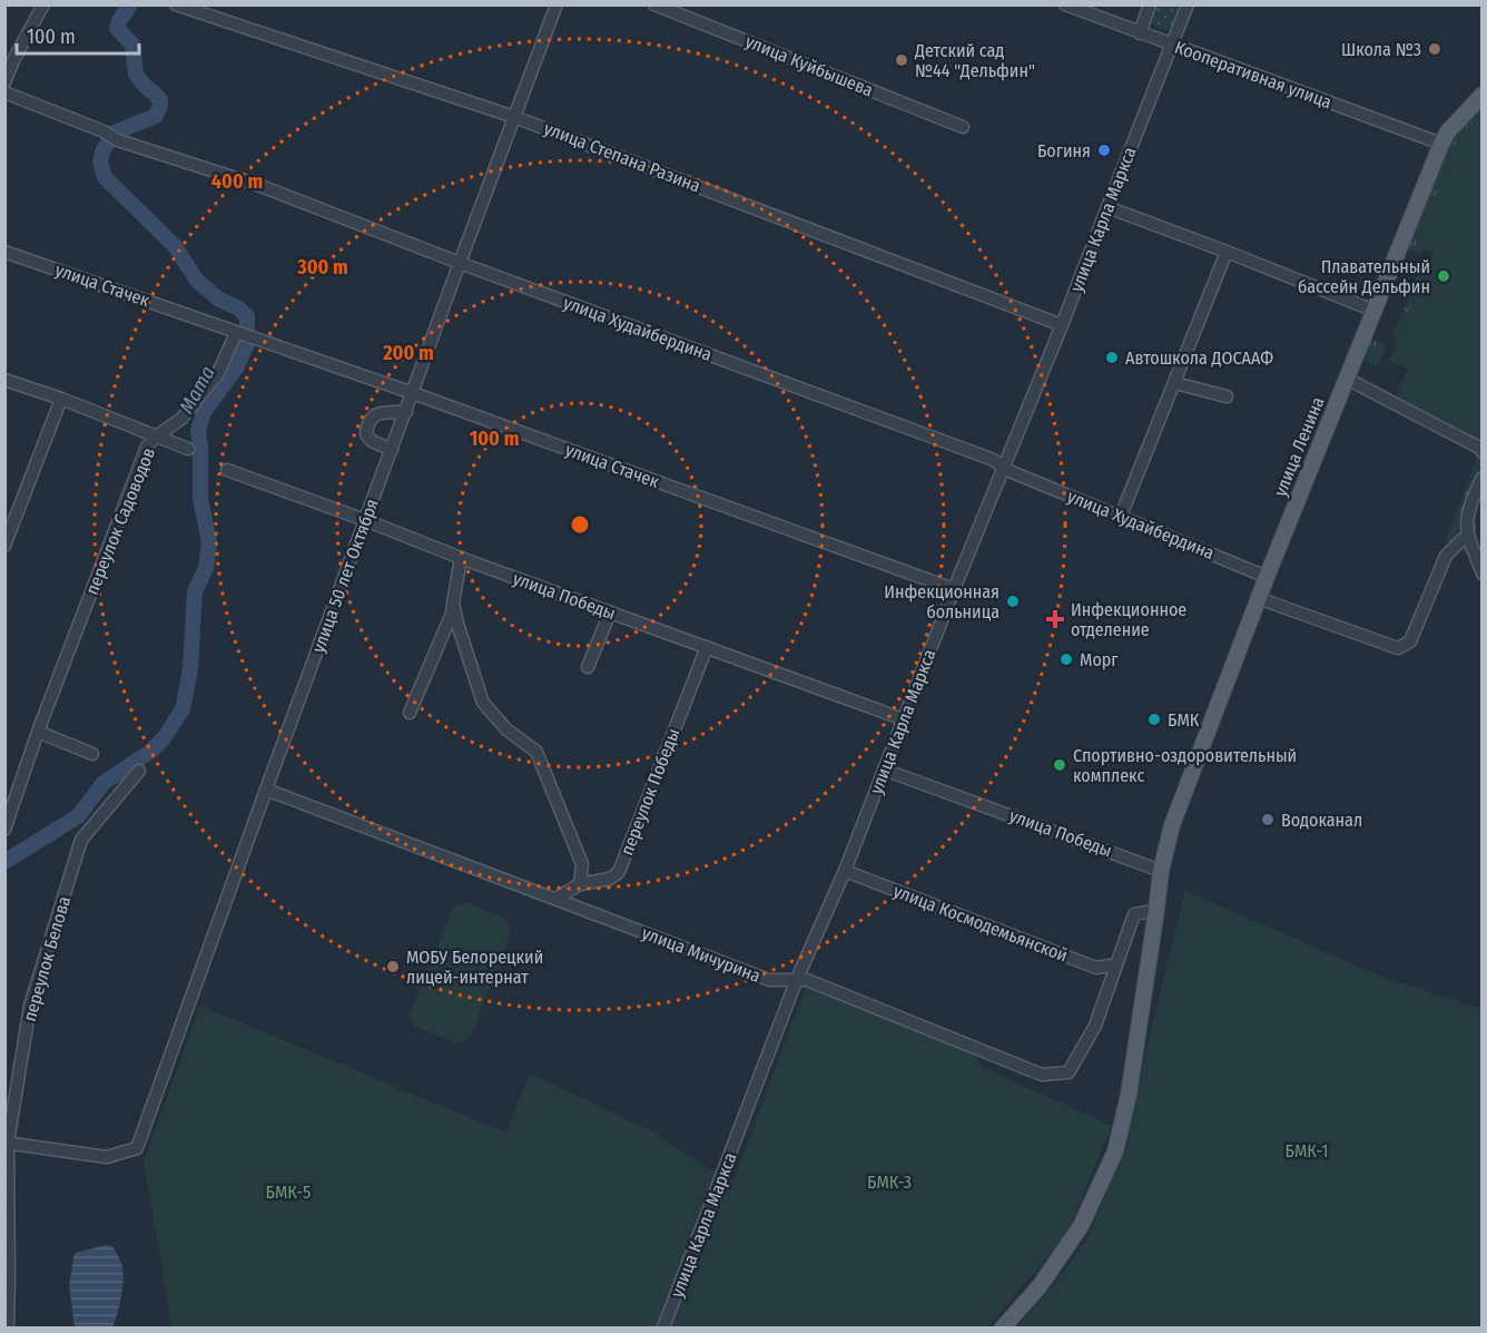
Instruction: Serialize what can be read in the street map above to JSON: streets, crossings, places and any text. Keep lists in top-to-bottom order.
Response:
{
  "streets": {
    "main road": ["улица Ленина"],
    "street": [
      "улица Куйбышева",
      "Кооперативная улица",
      "улица Степана Разина",
      "улица Карла Маркса",
      "улица Стачек",
      "улица Худайбердина",
      "переулок Садоводов",
      "улица 50 лет Октября",
      "улица Победы",
      "переулок Победы",
      "улица Космодемьянской",
      "улица Мичурина",
      "переулок Белова"
    ]
  },
  "crossings": [
    ["Кооперативная улица", "улица Карла Маркса"],
    ["Кооперативная улица", "улица Ленина"],
    ["улица Степана Разина", "улица Карла Маркса"],
    ["улица Степана Разина", "улица 50 лет Октября"],
    ["улица Карла Маркса", "улица Стачек"],
    ["улица Карла Маркса", "улица Худайбердина"],
    ["улица Карла Маркса", "улица Победы"],
    ["улица Карла Маркса", "улица Космодемьянской"],
    ["улица Карла Маркса", "улица Мичурина"],
    ["улица Стачек", "переулок Садоводов"],
    ["улица Стачек", "улица 50 лет Октября"],
    ["улица Худайбердина", "улица Ленина"],
    ["улица Худайбердина", "улица 50 лет Октября"],
    ["улица Ленина", "улица Победы"],
    ["улица Ленина", "улица Мичурина"],
    ["улица 50 лет Октября", "улица Победы"],
    ["улица 50 лет Октября", "улица Мичурина"],
    ["улица 50 лет Октября", "переулок Белова"],
    ["улица Победы", "переулок Победы"],
    ["переулок Победы", "улица Мичурина"],
    ["улица Космодемьянской", "улица Мичурина"]
  ],
  "water": ["Мата"],
  "parks": ["БМК-1", "БМК-3", "БМК-5"],
  "places": {
    "other": [
      "Школа №3",
      "Детский сад №44 \"Дельфин\"",
      "Богиня",
      "Плавательный бассейн Дельфин",
      "Автошкола ДОСААФ",
      "Инфекционная больница",
      "Морг",
      "БМК",
      "Спортивно-оздоровительный комплекс",
      "Водоканал",
      "МОБУ Белорецкий лицей-интернат"
    ],
    "health": ["Инфекционное отделение"]
  },
  "scale_bar": "100 m",
  "rings": [
    "400 m",
    "300 m",
    "200 m",
    "100 m"
  ]
}
